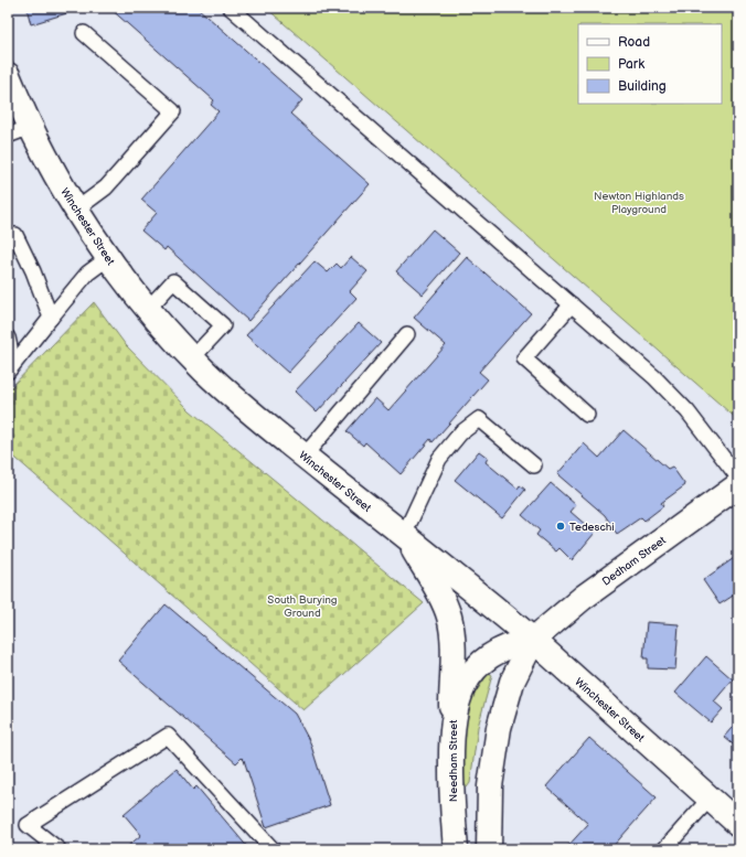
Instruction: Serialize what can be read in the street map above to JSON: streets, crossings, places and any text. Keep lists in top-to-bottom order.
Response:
{
  "streets": {
    "main road": ["Winchester Street", "Dedham Street", "Needham Street"]
  },
  "crossings": [
    ["Winchester Street", "Dedham Street"],
    ["Winchester Street", "Needham Street"],
    ["Dedham Street", "Needham Street"]
  ],
  "parks": ["Newton Highlands Playground", "South Burying Ground"],
  "places": ["Tedeschi"],
  "legend": ["Road", "Park", "Building"]
}
